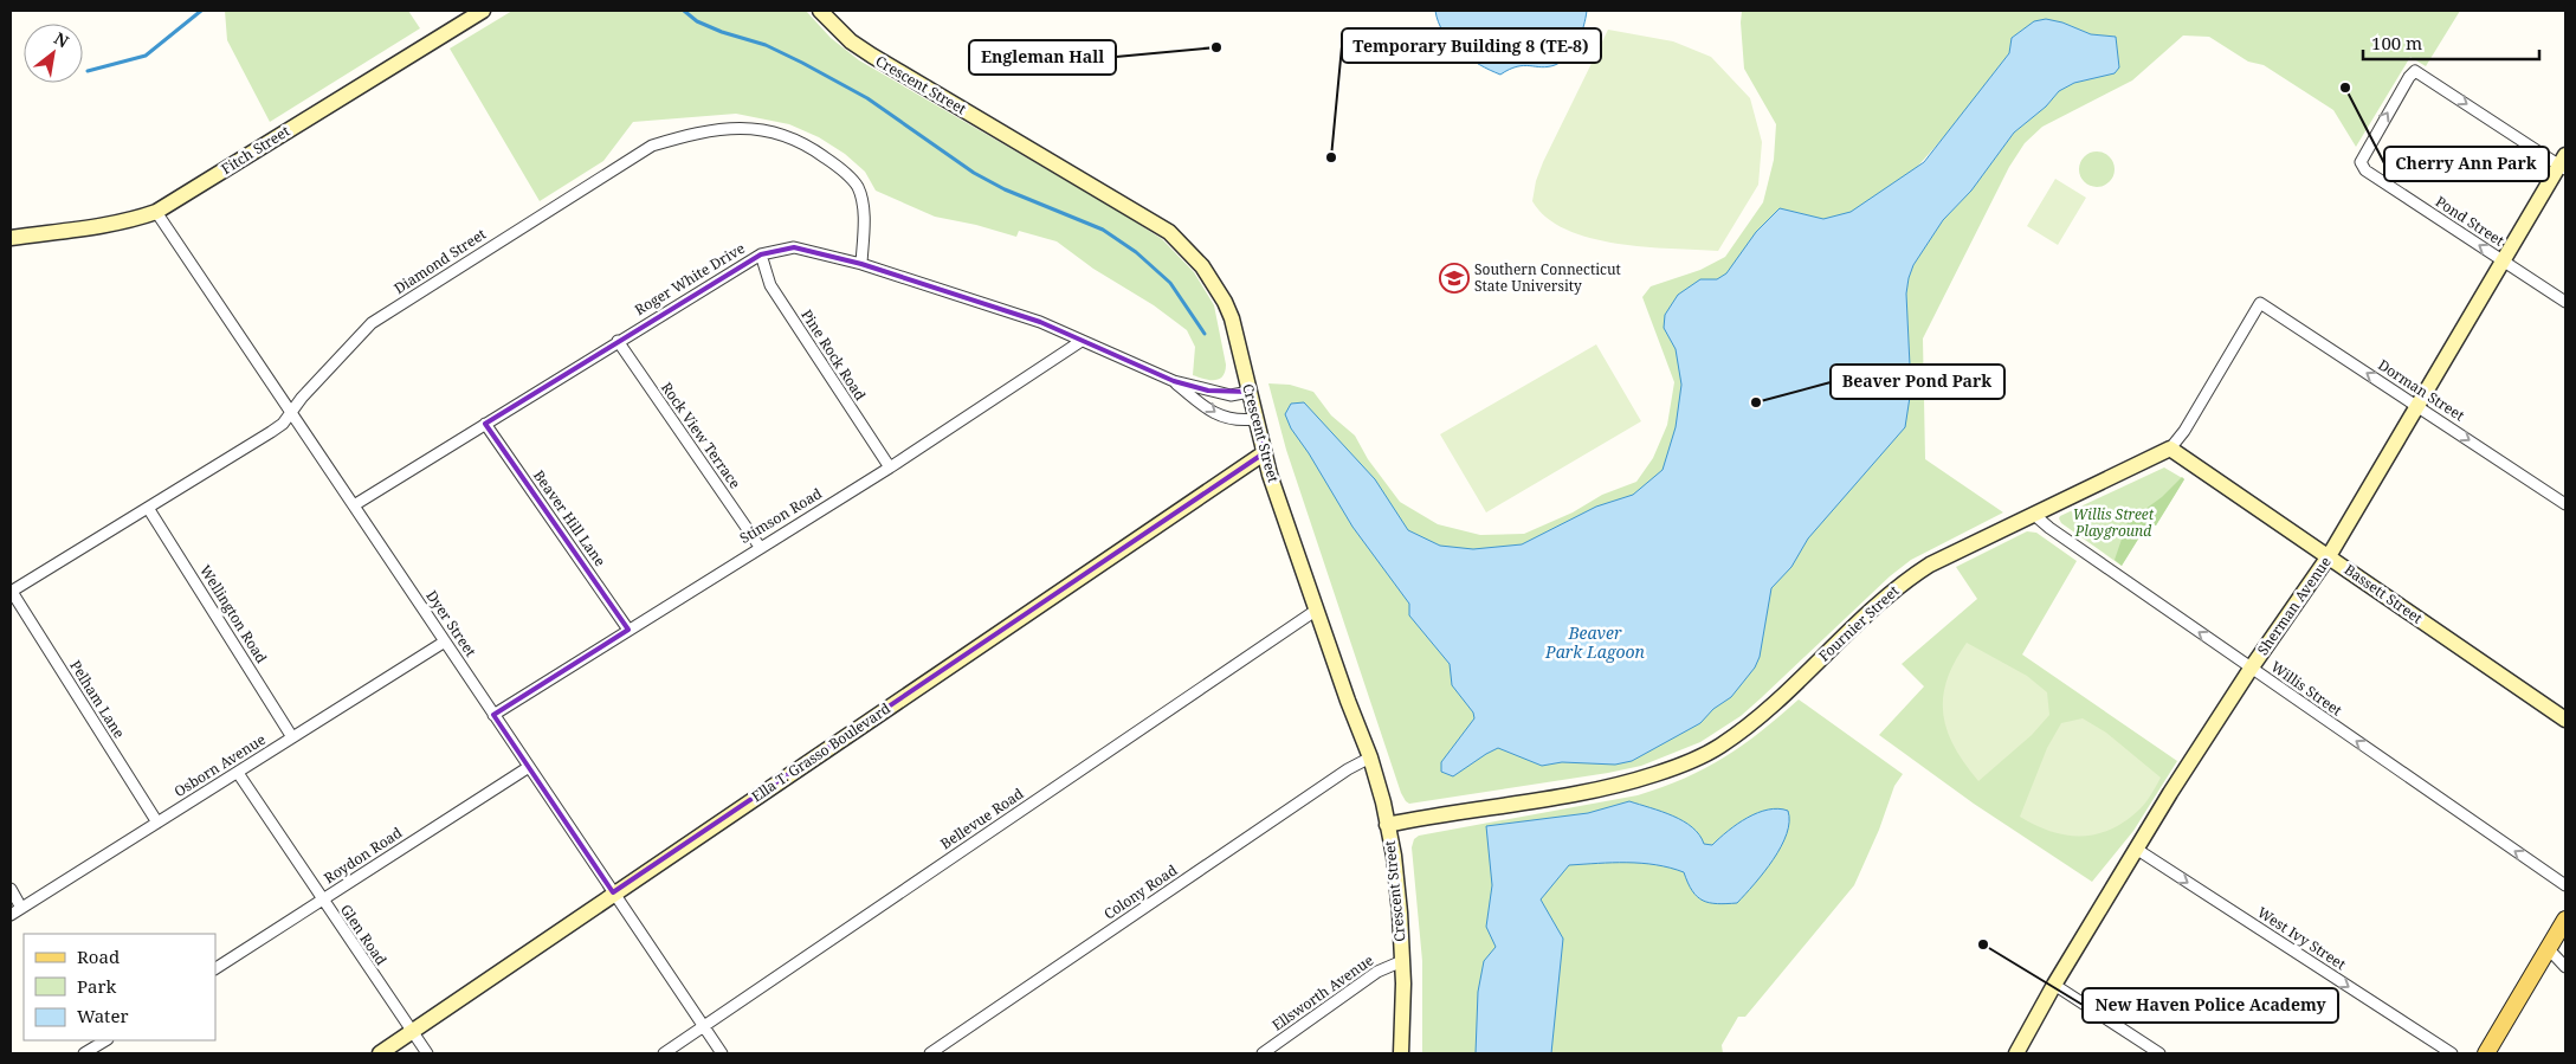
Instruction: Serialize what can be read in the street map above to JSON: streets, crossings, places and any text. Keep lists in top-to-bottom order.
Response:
{
  "streets": {
    "main road": [
      "Crescent Street",
      "Fitch Street",
      "Bassett Street",
      "Sherman Avenue",
      "Fournier Street",
      "Ella T. Grasso Boulevard"
    ],
    "street": [
      "Pond Street",
      "Diamond Street",
      "Roger White Drive",
      "Pine Rock Road",
      "Dorman Street",
      "Rock View Terrace",
      "Stimson Road",
      "Beaver Hill Lane",
      "Wellington Road",
      "Dyer Street",
      "Willis Street",
      "Pelham Lane",
      "Osborn Avenue",
      "Bellevue Road",
      "Roydon Road",
      "Colony Road",
      "Glen Road",
      "West Ivy Street",
      "Ellsworth Avenue"
    ]
  },
  "crossings": [
    ["Crescent Street", "Roger White Drive"],
    ["Crescent Street", "Fournier Street"],
    ["Crescent Street", "Ella T. Grasso Boulevard"],
    ["Crescent Street", "Bellevue Road"],
    ["Crescent Street", "Colony Road"],
    ["Crescent Street", "Ellsworth Avenue"],
    ["Fitch Street", "Dyer Street"],
    ["Pond Street", "Sherman Avenue"],
    ["Diamond Street", "Roger White Drive"],
    ["Diamond Street", "Wellington Road"],
    ["Diamond Street", "Dyer Street"],
    ["Diamond Street", "Pelham Lane"],
    ["Roger White Drive", "Pine Rock Road"],
    ["Roger White Drive", "Rock View Terrace"],
    ["Roger White Drive", "Stimson Road"],
    ["Roger White Drive", "Beaver Hill Lane"],
    ["Roger White Drive", "Dyer Street"],
    ["Pine Rock Road", "Stimson Road"],
    ["Dorman Street", "Sherman Avenue"],
    ["Dorman Street", "Fournier Street"],
    ["Rock View Terrace", "Stimson Road"],
    ["Stimson Road", "Beaver Hill Lane"],
    ["Stimson Road", "Dyer Street"],
    ["Bassett Street", "Sherman Avenue"],
    ["Bassett Street", "Fournier Street"],
    ["Sherman Avenue", "Willis Street"],
    ["Sherman Avenue", "West Ivy Street"],
    ["Wellington Road", "Osborn Avenue"],
    ["Dyer Street", "Ella T. Grasso Boulevard"],
    ["Dyer Street", "Osborn Avenue"],
    ["Dyer Street", "Bellevue Road"],
    ["Dyer Street", "Roydon Road"],
    ["Fournier Street", "Willis Street"],
    ["Pelham Lane", "Osborn Avenue"],
    ["Ella T. Grasso Boulevard", "Glen Road"],
    ["Osborn Avenue", "Glen Road"],
    ["Roydon Road", "Glen Road"]
  ],
  "one_way": ["Willis Street", "West Ivy Street"],
  "water": ["Beaver Park Lagoon"],
  "parks": ["Willis Street Playground"],
  "places": {
    "other": [
      "Engleman Hall",
      "Cherry Ann Park",
      "Temporary Building 8 (TE-8)",
      "Beaver Pond Park",
      "New Haven Police Academy"
    ],
    "school or university": ["Southern Connecticut State University"]
  },
  "legend": ["Road", "Park", "Water"],
  "scale_bar": "100 m",
  "north": "top right"
}
